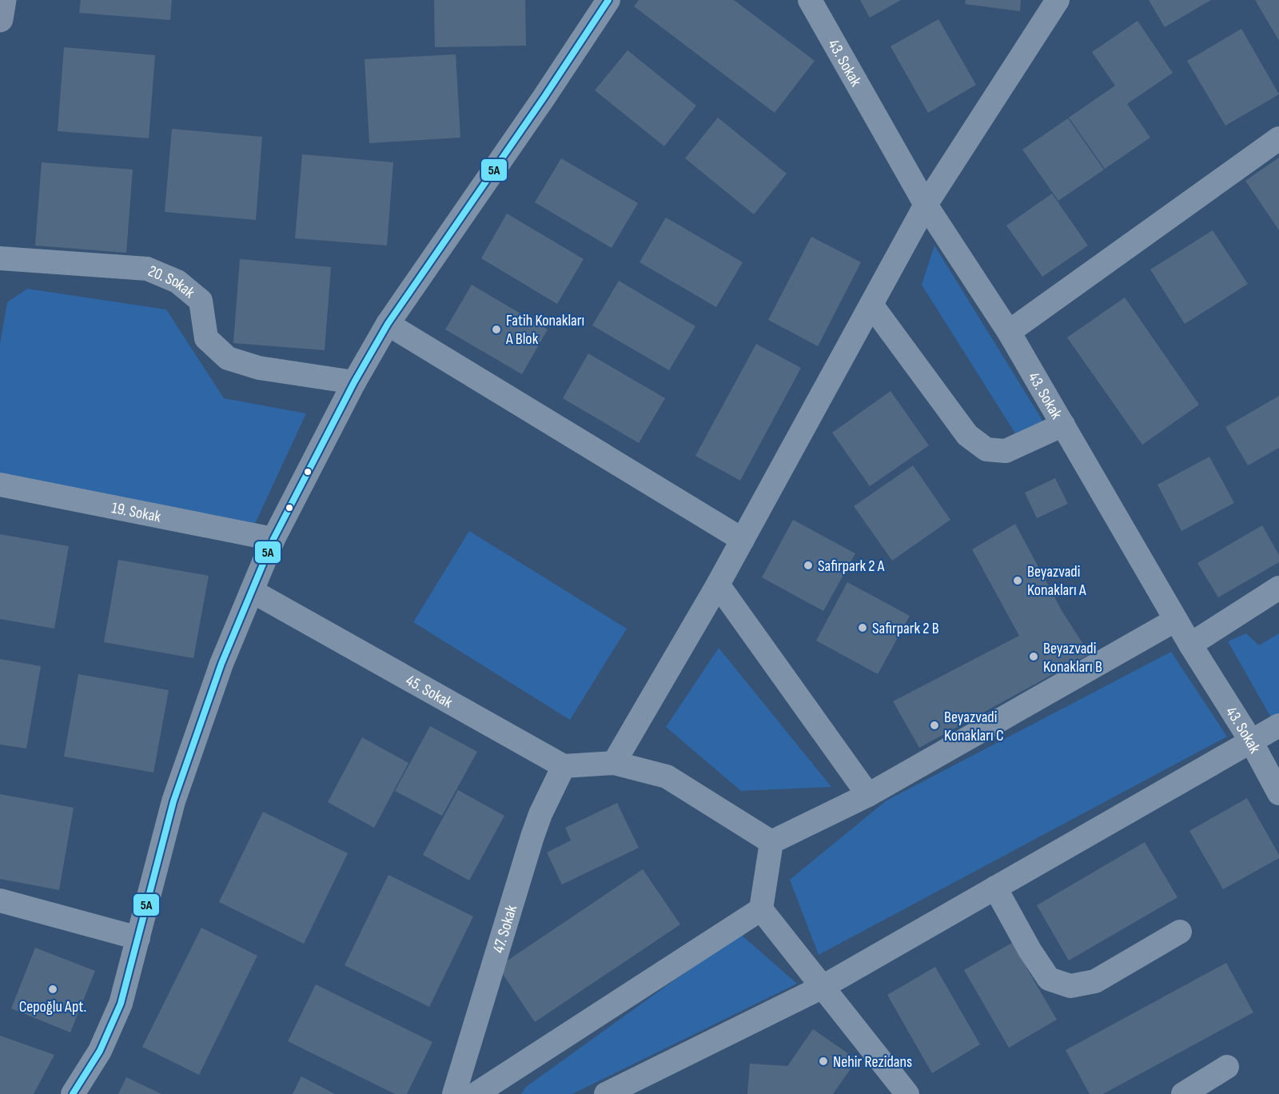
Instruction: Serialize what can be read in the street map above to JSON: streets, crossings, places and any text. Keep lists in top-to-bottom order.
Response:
{
  "streets": {
    "street": [
      "43. Sokak",
      "20. Sokak",
      "19. Sokak",
      "45. Sokak",
      "47. Sokak"
    ]
  },
  "crossings": [
    ["45. Sokak", "47. Sokak"]
  ],
  "places": [
    "Fatih Konakları A Blok",
    "Safirpark 2 A",
    "Beyazvadi Konakları A",
    "Safirpark 2 B",
    "Beyazvadi Konakları B",
    "Beyazvadi Konakları C",
    "Cepoğlu Apt.",
    "Nehir Rezidans"
  ],
  "lines": ["transit line 5A"]
}
